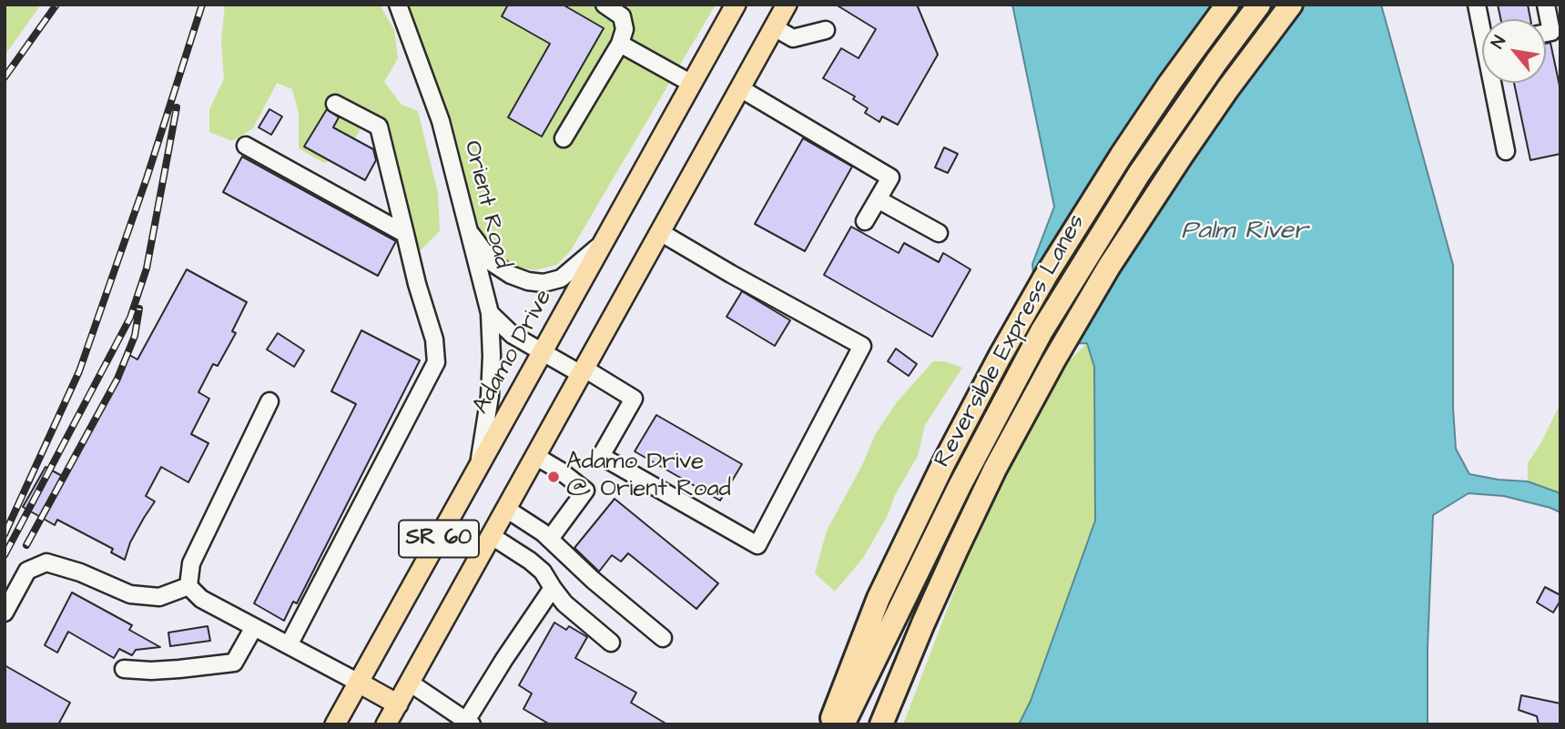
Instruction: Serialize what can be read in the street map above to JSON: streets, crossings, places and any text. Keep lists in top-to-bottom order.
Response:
{
  "streets": {
    "highway": ["Reversible Express Lanes"],
    "main road": ["Adamo Drive", "SR 60"],
    "street": ["Orient Road"]
  },
  "crossings": [
    ["Orient Road", "Adamo Drive"]
  ],
  "water": ["Palm River"],
  "places": ["Adamo Drive @ Orient Road"],
  "north": "top left"
}
